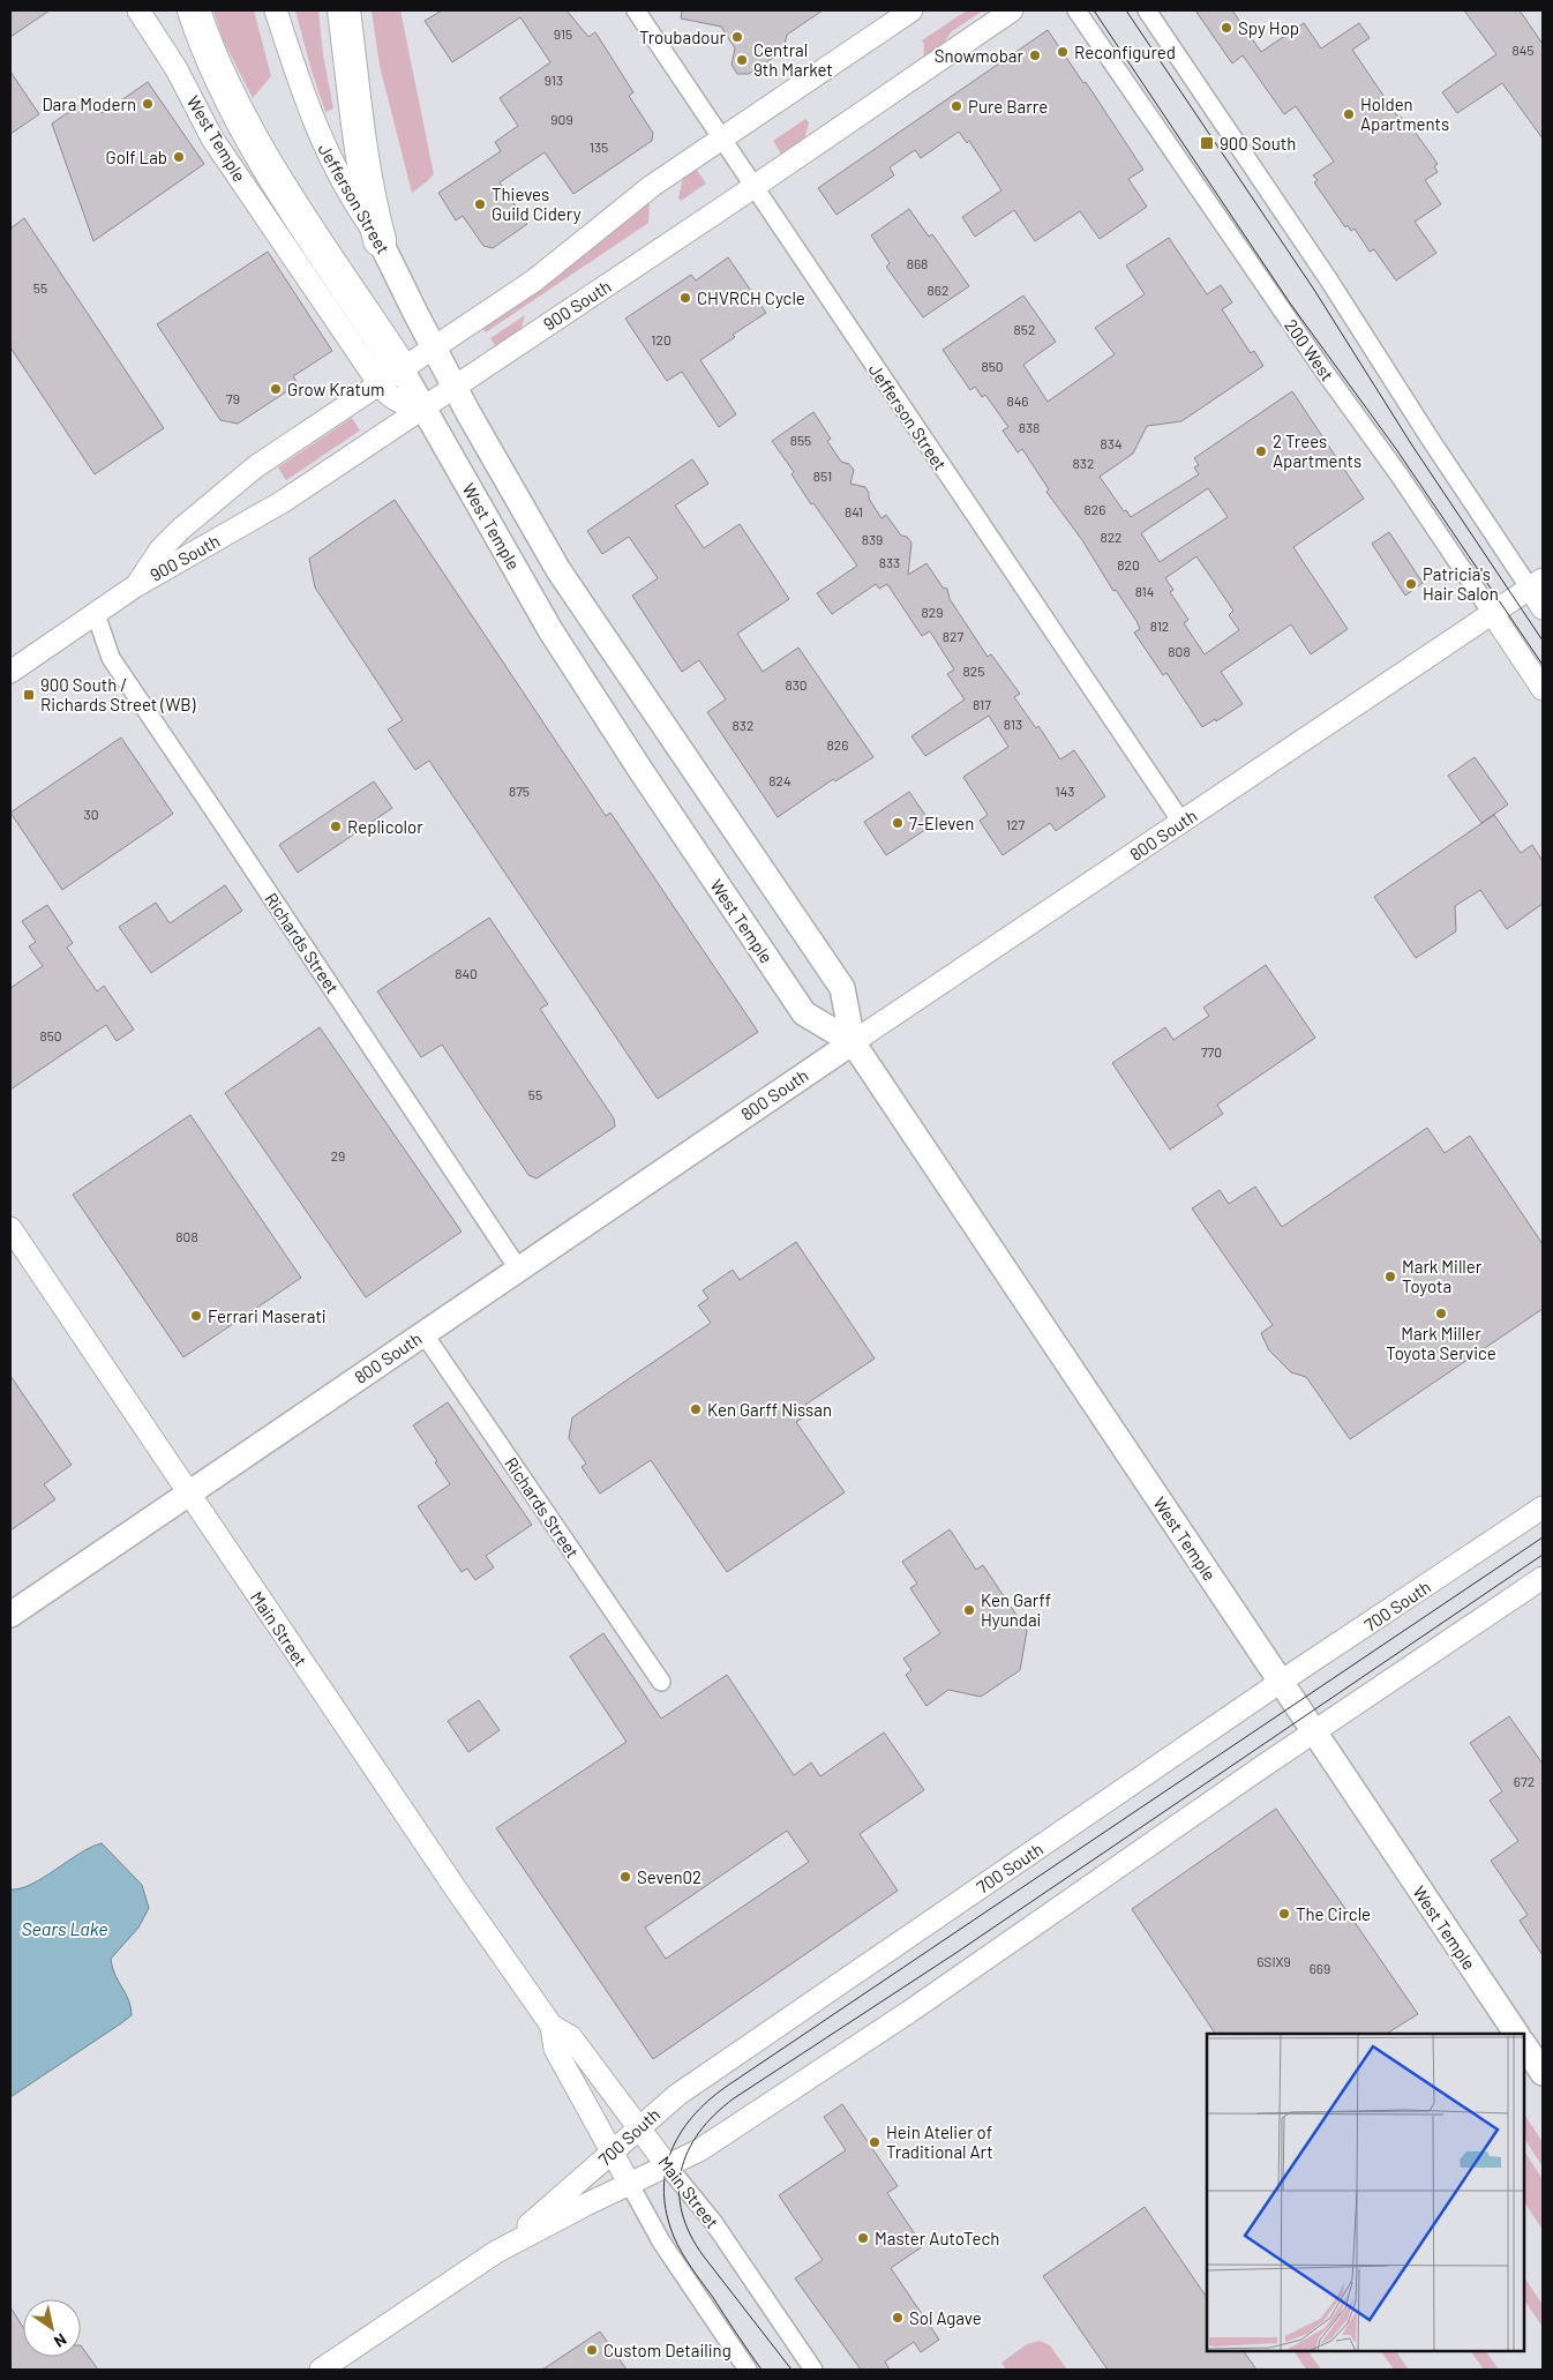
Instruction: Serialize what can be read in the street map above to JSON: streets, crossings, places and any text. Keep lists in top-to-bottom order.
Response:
{
  "streets": {
    "main road": ["West Temple", "Jefferson Street", "800 South"],
    "street": [
      "900 South",
      "200 West",
      "Richards Street",
      "700 South",
      "Main Street"
    ]
  },
  "crossings": [
    ["West Temple", "Jefferson Street"],
    ["West Temple", "900 South"],
    ["West Temple", "800 South"],
    ["West Temple", "700 South"],
    ["Jefferson Street", "900 South"],
    ["Jefferson Street", "800 South"],
    ["900 South", "Richards Street"],
    ["200 West", "800 South"],
    ["800 South", "Richards Street"],
    ["800 South", "Main Street"],
    ["700 South", "Main Street"]
  ],
  "water": ["Sears Lake"],
  "places": {
    "other": [
      "Spy Hop",
      "Troubadour",
      "Reconfigured",
      "Snowmobar",
      "Central 9th Market",
      "Dara Modern",
      "Pure Barre",
      "Holden Apartments",
      "Golf Lab",
      "Thieves Guild Cidery",
      "CHVRCH Cycle",
      "Grow Kratum",
      "2 Trees Apartments",
      "Patricia's Hair Salon",
      "7-Eleven",
      "Replicolor",
      "Mark Miller Toyota",
      "Mark Miller Toyota Service",
      "Ferrari Maserati",
      "Ken Garff Nissan",
      "Ken Garff Hyundai",
      "Seven02",
      "The Circle",
      "Hein Atelier of Traditional Art",
      "Master AutoTech",
      "Sol Agave",
      "Custom Detailing"
    ],
    "transit": ["900 South", "900 South / Richards Street (WB)"]
  },
  "house_numbers": [
    "915",
    "845",
    "913",
    "909",
    "135",
    "868",
    "55",
    "862",
    "852",
    "120",
    "850",
    "79",
    "846",
    "838",
    "855",
    "834",
    "832",
    "851",
    "826",
    "841",
    "822",
    "839",
    "833",
    "820",
    "814",
    "829",
    "812",
    "827",
    "808",
    "825",
    "830",
    "817",
    "813",
    "832",
    "826",
    "824",
    "875",
    "143",
    "30",
    "127",
    "840",
    "850",
    "770",
    "55",
    "29",
    "808",
    "672",
    "6SIX9",
    "669"
  ],
  "north": "bottom right"
}
